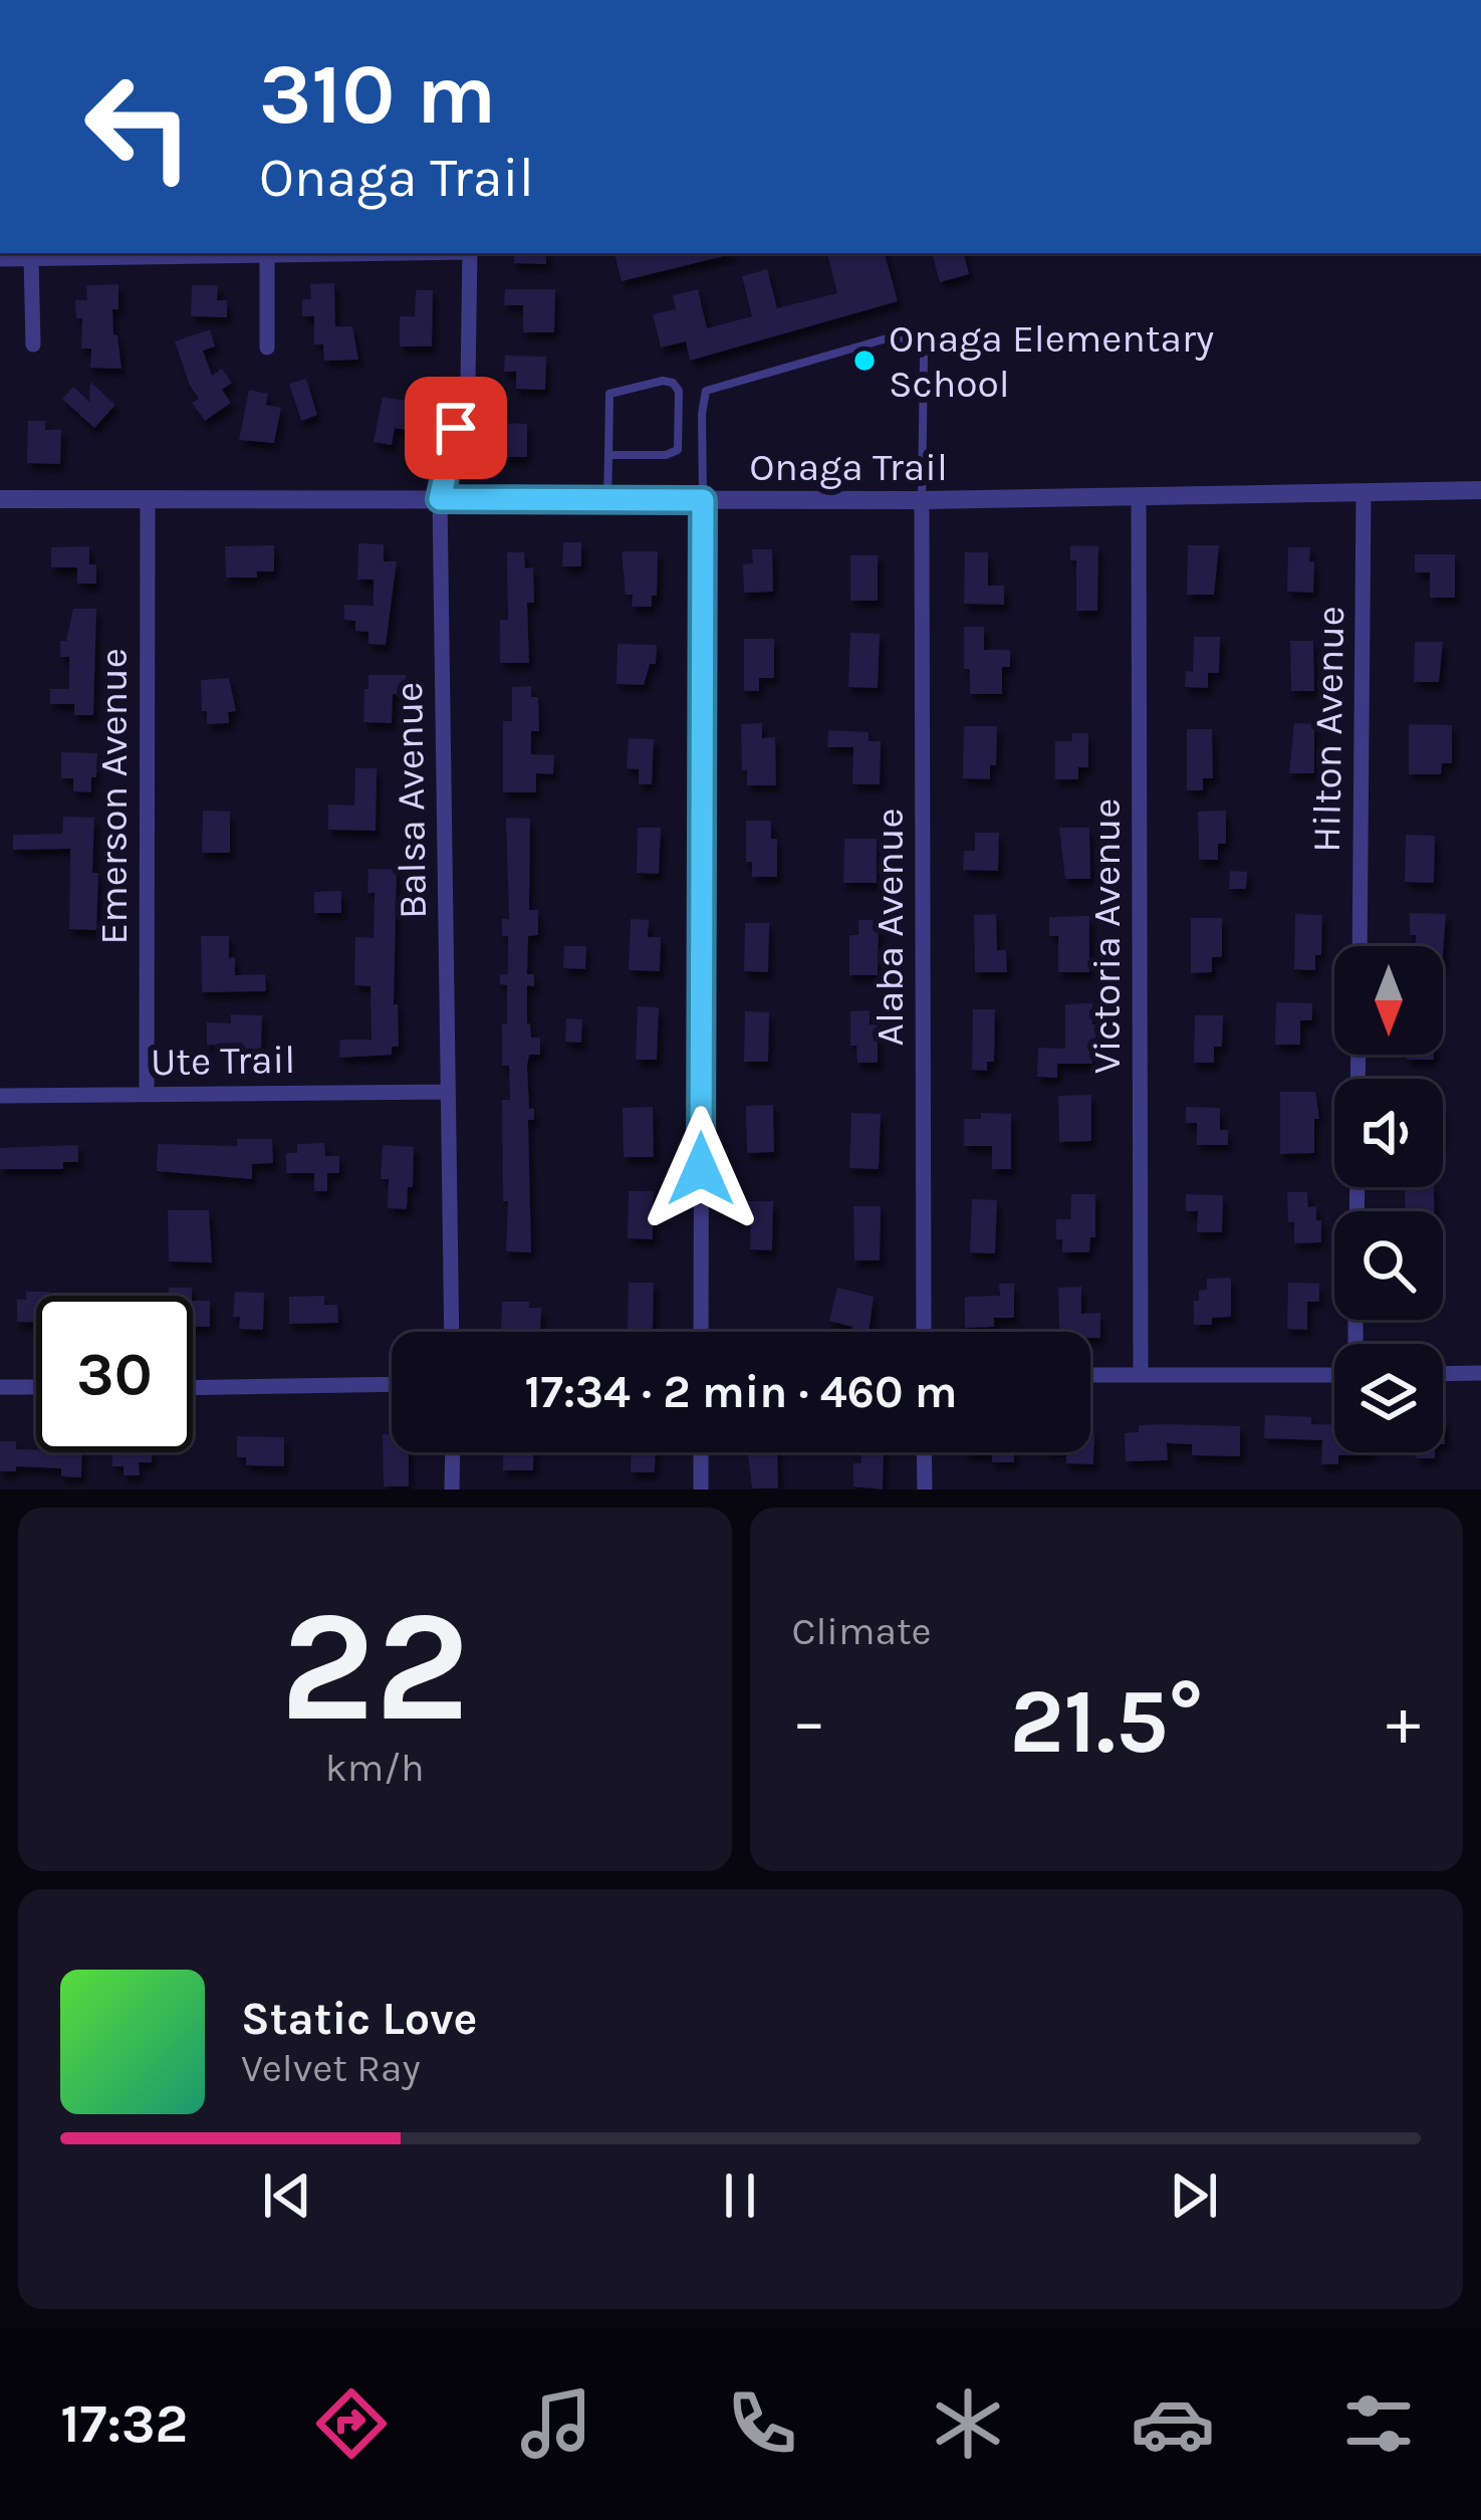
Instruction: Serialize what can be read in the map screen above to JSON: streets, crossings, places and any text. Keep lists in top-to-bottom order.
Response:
{
  "streets": {
    "street": [
      "Onaga Trail",
      "Hilton Avenue",
      "Emerson Avenue",
      "Balsa Avenue",
      "Alaba Avenue",
      "Victoria Avenue",
      "Ute Trail"
    ]
  },
  "crossings": [
    ["Onaga Trail", "Hilton Avenue"],
    ["Onaga Trail", "Emerson Avenue"],
    ["Onaga Trail", "Balsa Avenue"],
    ["Onaga Trail", "Alaba Avenue"],
    ["Onaga Trail", "Victoria Avenue"],
    ["Emerson Avenue", "Ute Trail"],
    ["Balsa Avenue", "Ute Trail"]
  ],
  "places": ["Onaga Elementary School"],
  "north": "bottom",
  "page": {
    "turn": ["310 m", "Onaga Trail"],
    "limit": "30",
    "trip": "17:34 · 2 min · 460 m",
    "tile": [
      ["22", "km/h"],
      "Climate"
    ],
    "heat": ["−", "21.5°", "+"],
    "song": ["Static Love", "Velvet Ray"],
    "tabs": "17:32"
  }
}
